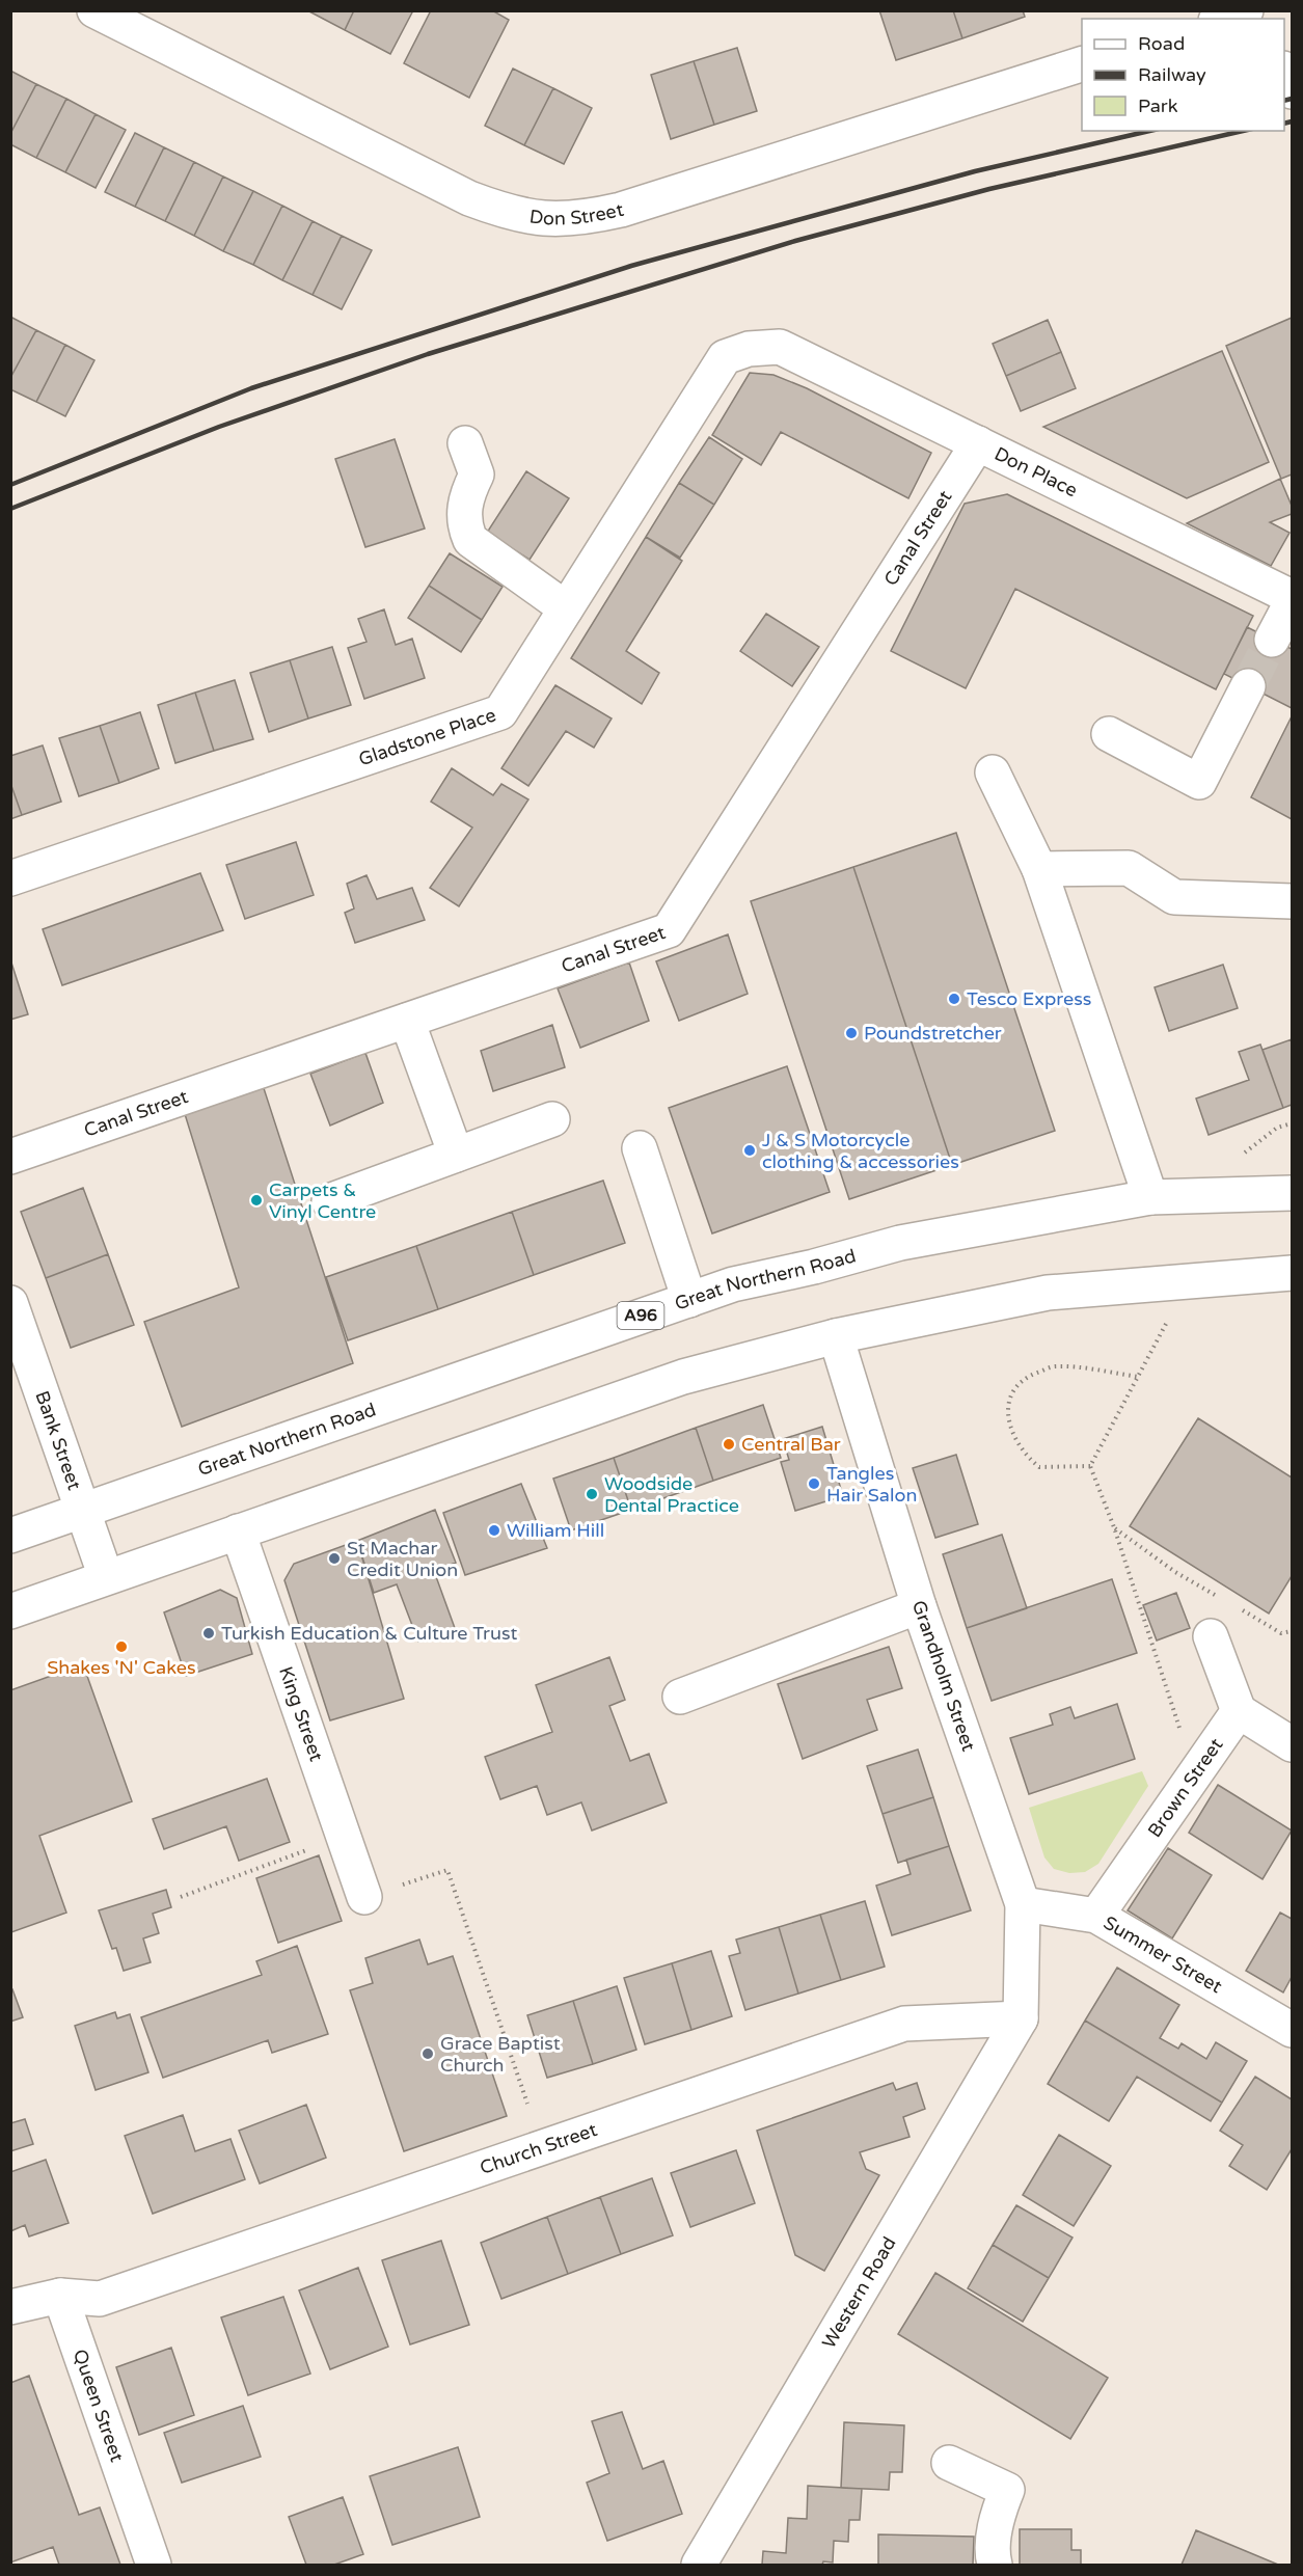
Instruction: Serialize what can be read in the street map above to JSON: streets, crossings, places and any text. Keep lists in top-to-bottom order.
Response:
{
  "streets": {
    "street": [
      "Don Street",
      "Don Place",
      "Canal Street",
      "Gladstone Place",
      "Great Northern Road",
      "A96",
      "Bank Street",
      "Grandholm Street",
      "King Street",
      "Brown Street",
      "Summer Street",
      "Church Street",
      "Western Road",
      "Queen Street"
    ]
  },
  "crossings": [
    ["Don Place", "Canal Street"],
    ["Don Place", "Gladstone Place"],
    ["Great Northern Road", "Bank Street"],
    ["Grandholm Street", "Summer Street"],
    ["Grandholm Street", "Church Street"],
    ["Grandholm Street", "Western Road"],
    ["Brown Street", "Summer Street"],
    ["Church Street", "Western Road"],
    ["Church Street", "Queen Street"]
  ],
  "places": [
    "Tesco Express",
    "Poundstretcher",
    "J & S Motorcycle clothing & accessories",
    "Carpets & Vinyl Centre",
    "Central Bar",
    "Tangles Hair Salon",
    "Woodside Dental Practice",
    "William Hill",
    "St Machar Credit Union",
    "Turkish Education & Culture Trust",
    "Shakes 'N' Cakes",
    "Grace Baptist Church"
  ],
  "legend": ["Road", "Railway", "Park"]
}
